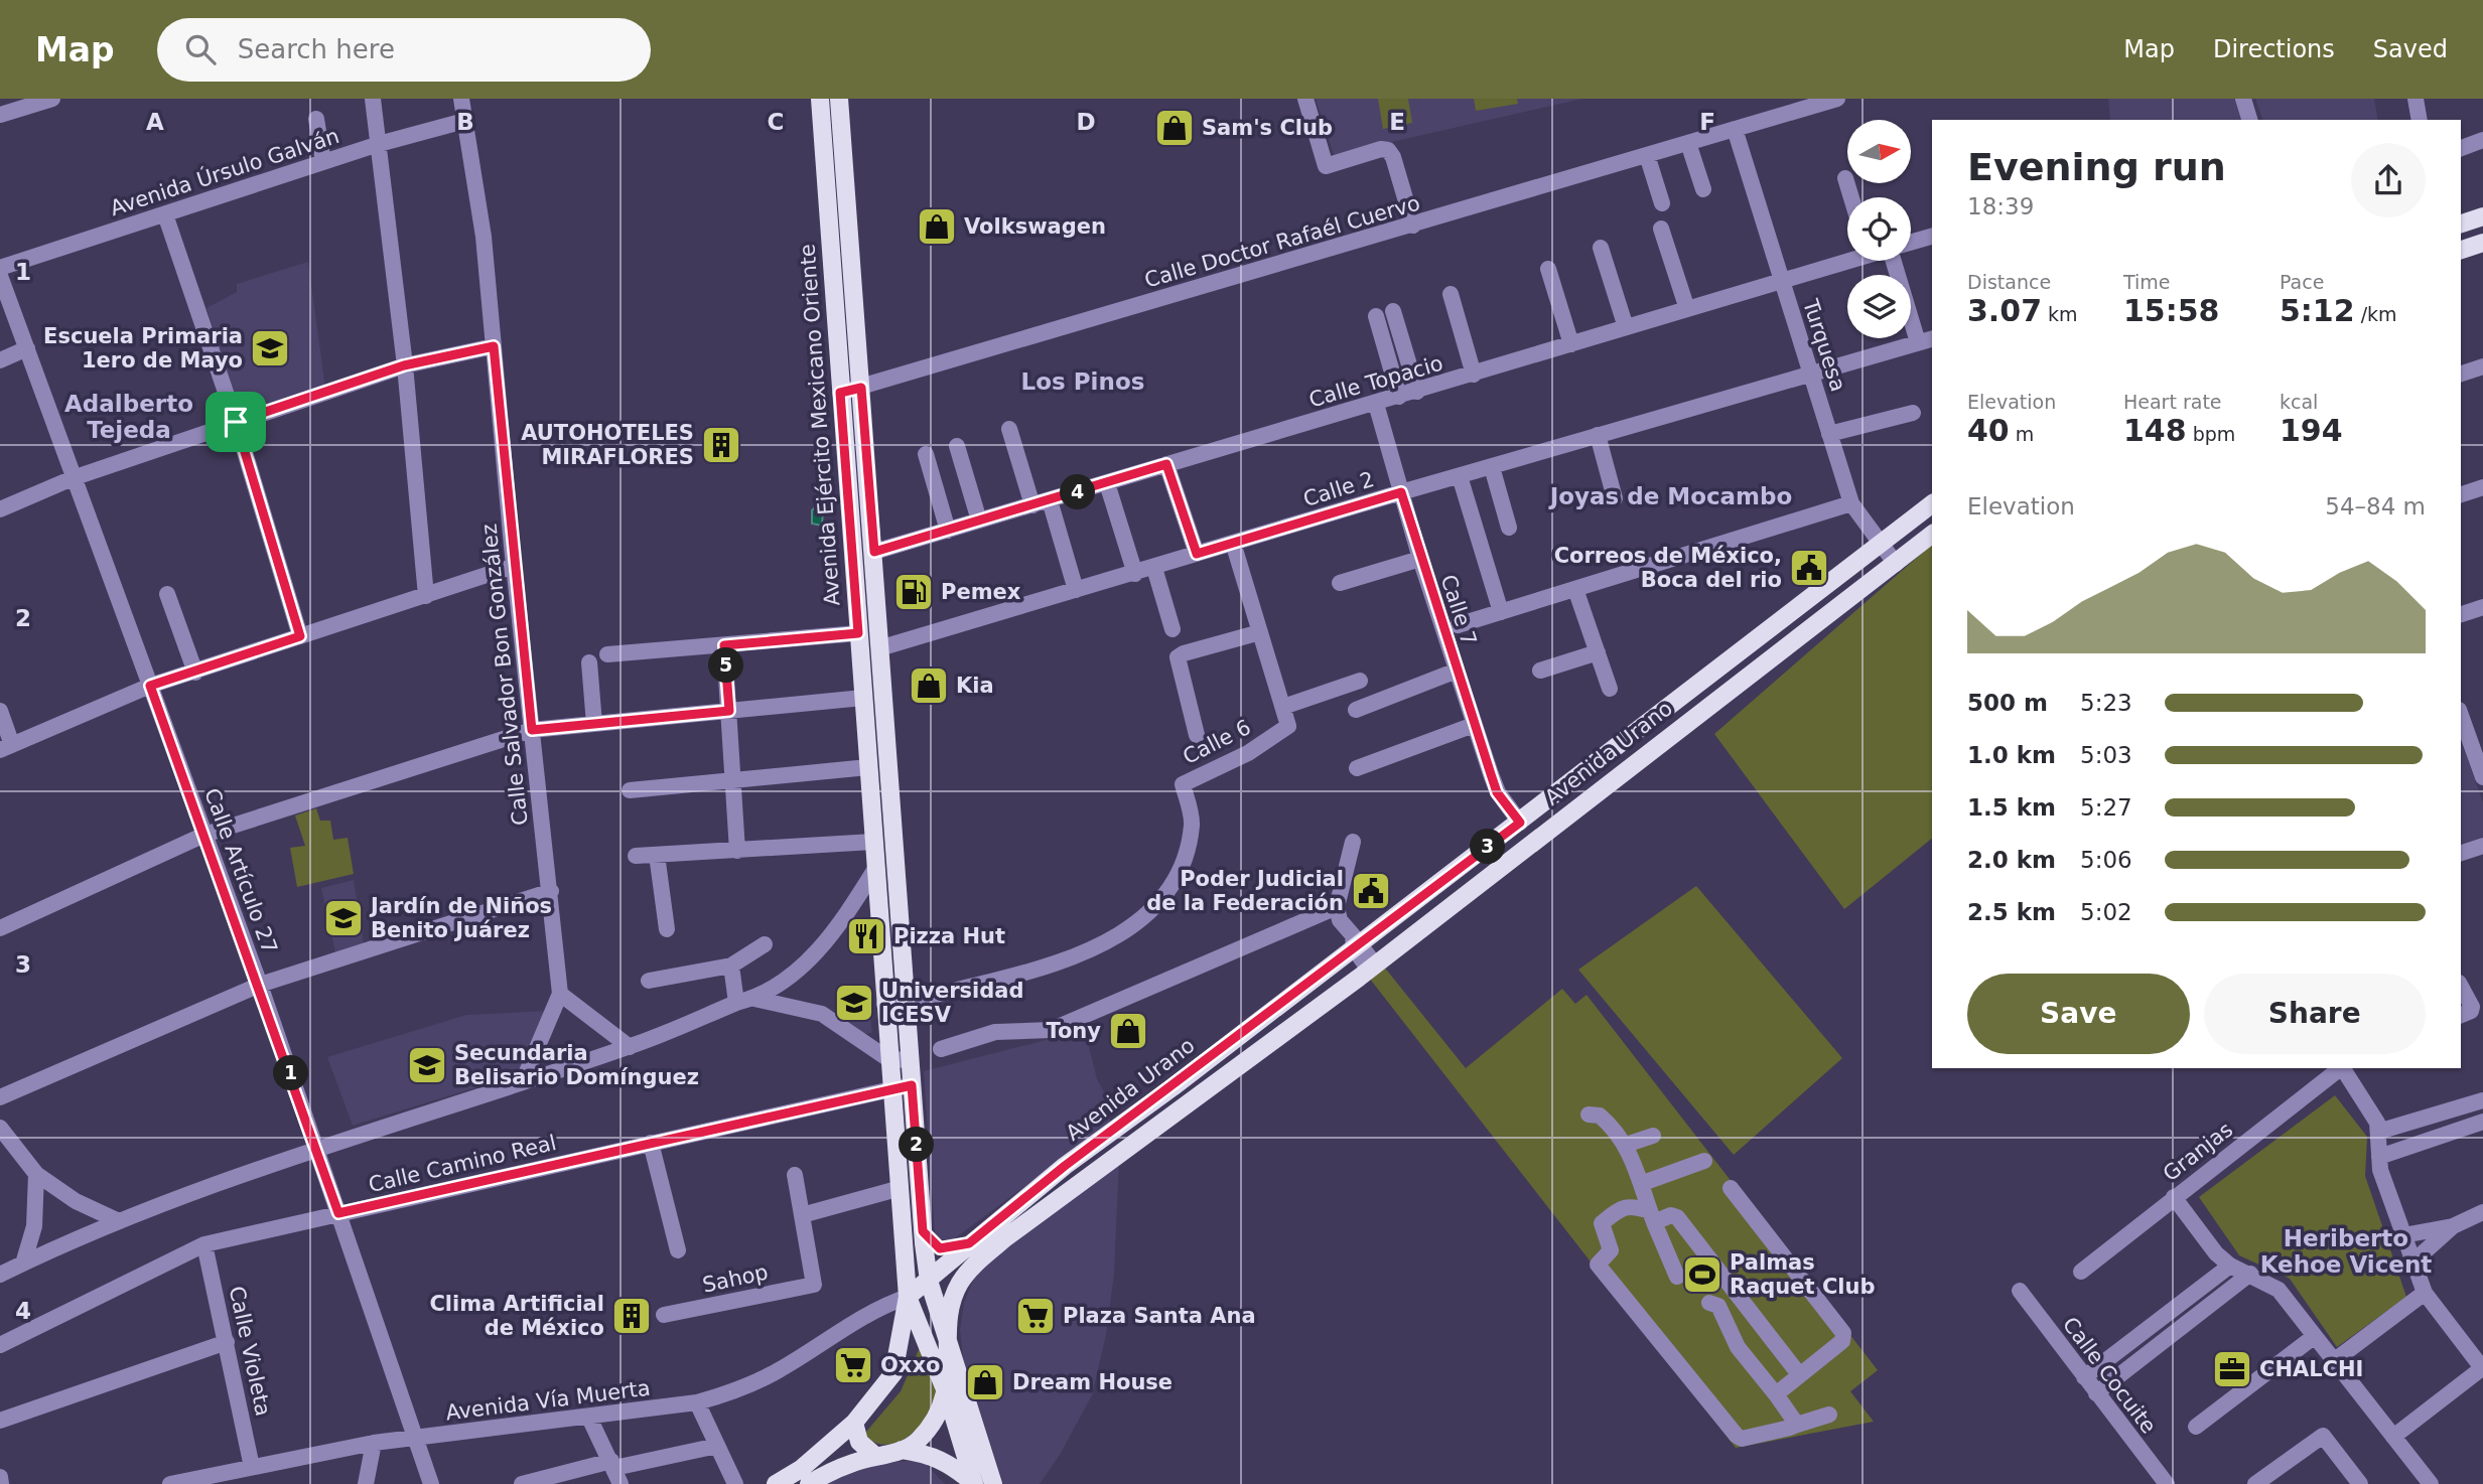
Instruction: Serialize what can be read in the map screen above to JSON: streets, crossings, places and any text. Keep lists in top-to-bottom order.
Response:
{
  "streets": {
    "main road": ["Avenida Ejército Mexicano Oriente", "Avenida Urano"],
    "street": [
      "Avenida Úrsulo Galván",
      "Calle Doctor Rafaél Cuervo",
      "Turquesa",
      "Calle Topacio",
      "Calle 2",
      "Calle 7",
      "Calle Salvador Bon González",
      "Calle 6",
      "Calle Artículo 27",
      "Granjas",
      "Calle Camino Real",
      "Sahop",
      "Calle Violeta",
      "Calle Cocuite",
      "Avenida Vía Muerta"
    ]
  },
  "crossings": [
    ["Avenida Úrsulo Galván", "Calle Salvador Bon González"],
    ["Calle Doctor Rafaél Cuervo", "Turquesa"],
    ["Calle Doctor Rafaél Cuervo", "Avenida Ejército Mexicano Oriente"],
    ["Turquesa", "Calle Topacio"],
    ["Turquesa", "Calle 2"],
    ["Turquesa", "Avenida Urano"],
    ["Calle Topacio", "Avenida Ejército Mexicano Oriente"],
    ["Calle Topacio", "Calle 7"],
    ["Avenida Ejército Mexicano Oriente", "Calle 2"],
    ["Avenida Ejército Mexicano Oriente", "Calle 6"],
    ["Avenida Ejército Mexicano Oriente", "Avenida Urano"],
    ["Avenida Ejército Mexicano Oriente", "Calle Camino Real"],
    ["Avenida Ejército Mexicano Oriente", "Avenida Vía Muerta"],
    ["Calle 2", "Calle 7"],
    ["Calle 7", "Avenida Urano"],
    ["Avenida Urano", "Avenida Vía Muerta"],
    ["Calle Artículo 27", "Calle Camino Real"],
    ["Calle Artículo 27", "Avenida Vía Muerta"],
    ["Calle Camino Real", "Calle Violeta"],
    ["Calle Violeta", "Avenida Vía Muerta"]
  ],
  "districts": [
    "Los Pinos",
    "Adalberto Tejeda",
    "Joyas de Mocambo",
    "Heriberto Kehoe Vicent"
  ],
  "places": {
    "shop": [
      "Sam's Club",
      "Volkswagen",
      "Kia",
      "Tony",
      "Dream House"
    ],
    "school or university": [
      "Escuela Primaria 1ero de Mayo",
      "Jardín de Niños Benito Juárez",
      "Universidad ICESV",
      "Secundaria Belisario Domínguez"
    ],
    "building": ["AUTOHOTELES MIRAFLORES", "Clima Artificial de México"],
    "public building": ["Correos de México, Boca del rio", "Poder Judicial de la Federación"],
    "fuel station": ["Pemex"],
    "restaurant": ["Pizza Hut"],
    "sports": ["Palmas Raquet Club"],
    "supermarket": ["Plaza Santa Ana", "Oxxo"],
    "office": ["CHALCHI"]
  },
  "north": "right",
  "page": {
    "header": "Map",
    "search": "Search here",
    "nav": ["Map", "Directions", "Saved"],
    "heading": ["Evening run", "18:39"],
    "stats": [
      ["Distance", "3.07 km"],
      ["Time", "15:58"],
      ["Pace", "5:12 /km"],
      ["Elevation", "40 m"],
      ["Heart rate", "148 bpm"],
      ["kcal", "194"]
    ],
    "pins": [
      "4",
      "5",
      "3",
      "1",
      "2"
    ],
    "chart": ["Elevation", "54–84 m"],
    "list": [
      {
        "name": "500 m",
        "note": "5:23"
      },
      {
        "name": "1.0 km",
        "note": "5:03"
      },
      {
        "name": "1.5 km",
        "note": "5:27"
      },
      {
        "name": "2.0 km",
        "note": "5:06"
      },
      {
        "name": "2.5 km",
        "note": "5:02"
      }
    ],
    "buttons": ["Save", "Share"]
  },
  "grid": {
    "columns": [
      "A",
      "B",
      "C",
      "D",
      "E",
      "F"
    ],
    "rows": [
      "1",
      "2",
      "3",
      "4"
    ]
  }
}
